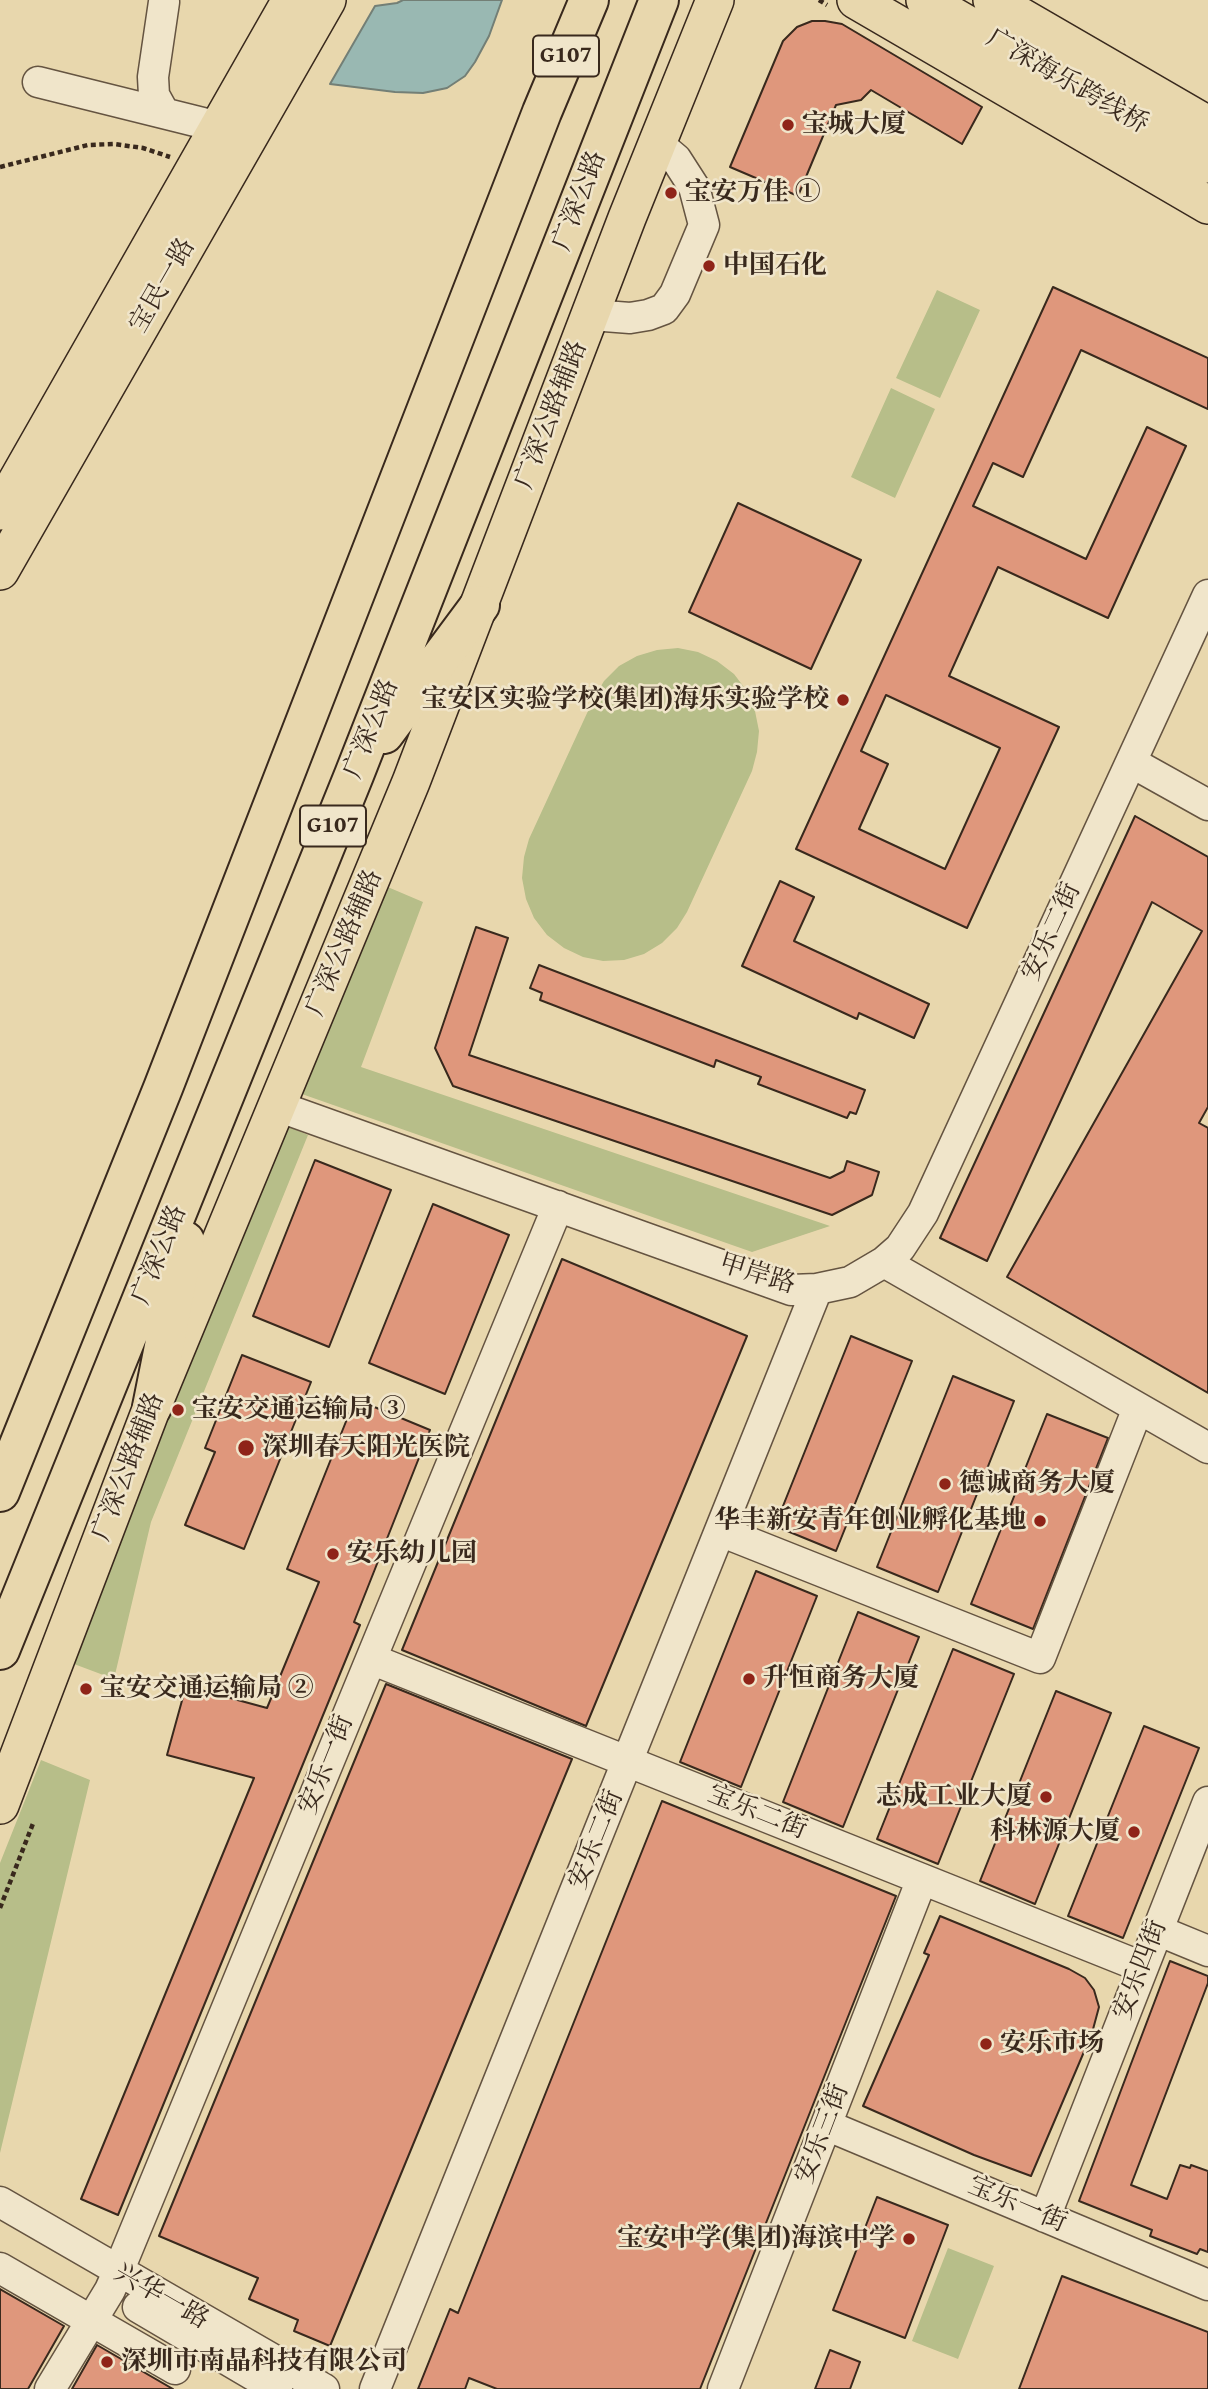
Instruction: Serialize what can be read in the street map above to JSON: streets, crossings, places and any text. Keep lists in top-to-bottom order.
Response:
{
  "streets": {
    "highway": ["G107", "广深公路"],
    "main road": ["广深海乐跨线桥", "宝民一路", "广深公路辅路"],
    "street": [
      "安乐二街",
      "甲岸路",
      "安乐一街",
      "宝乐二街",
      "安乐四街",
      "安乐三街",
      "宝乐一街",
      "兴华一路"
    ]
  },
  "crossings": [
    ["广深公路辅路", "甲岸路"],
    ["安乐二街", "甲岸路"],
    ["安乐二街", "宝乐二街"],
    ["甲岸路", "安乐一街"],
    ["安乐一街", "宝乐二街"],
    ["安乐一街", "兴华一路"],
    ["宝乐二街", "安乐四街"],
    ["宝乐二街", "安乐三街"],
    ["安乐四街", "宝乐一街"],
    ["安乐三街", "宝乐一街"]
  ],
  "places": [
    "宝城大厦",
    "宝安万佳 ①",
    "中国石化",
    "宝安区实验学校(集团)海乐实验学校",
    "宝安交通运输局 ③",
    "深圳春天阳光医院",
    "德诚商务大厦",
    "华丰新安青年创业孵化基地",
    "安乐幼儿园",
    "升恒商务大厦",
    "宝安交通运输局 ②",
    "志成工业大厦",
    "科林源大厦",
    "安乐市场",
    "宝安中学(集团)海滨中学",
    "深圳市南晶科技有限公司"
  ]
}
